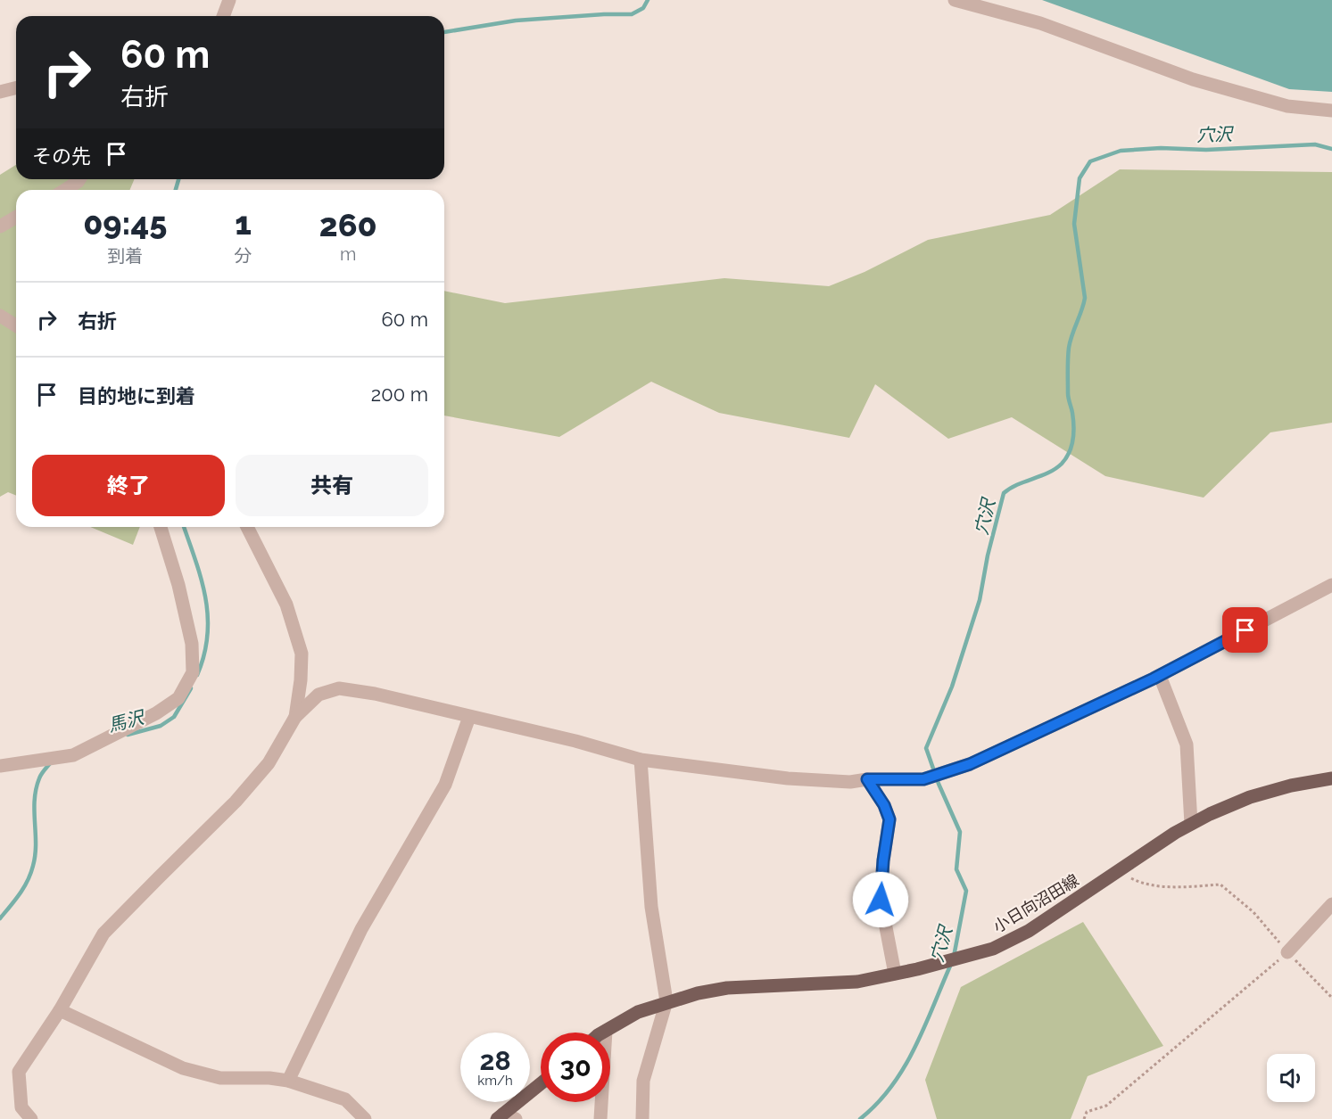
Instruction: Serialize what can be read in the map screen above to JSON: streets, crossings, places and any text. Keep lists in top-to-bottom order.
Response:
{
  "streets": {
    "main road": ["小日向沼田線"]
  },
  "water": ["穴沢", "馬沢"],
  "page": {
    "turn": ["60 m", "右折"],
    "then": "その先",
    "eta": [
      "09:45",
      "到着",
      "1",
      "分",
      "260",
      "m"
    ],
    "list": [
      {
        "name": "右折",
        "value": "60 m"
      },
      {
        "name": "目的地に到着",
        "value": "200 m"
      }
    ],
    "buttons": ["終了", "共有"],
    "speed": "28 km/h",
    "limit": "30"
  }
}
